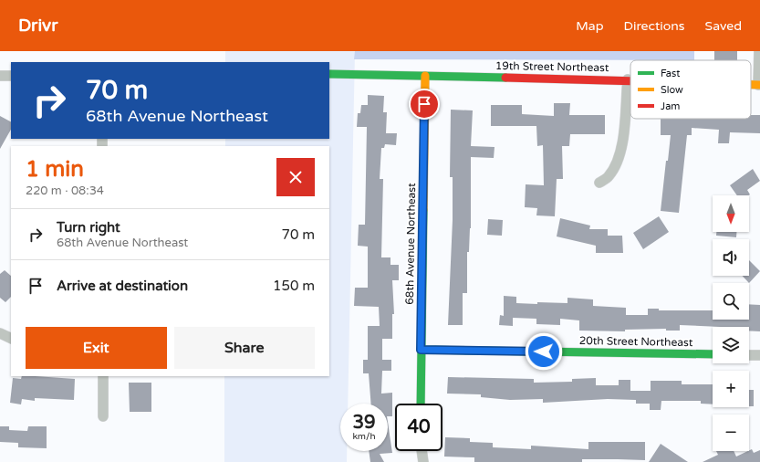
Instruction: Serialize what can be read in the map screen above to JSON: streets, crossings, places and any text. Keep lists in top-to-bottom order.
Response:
{
  "streets": {
    "street": ["19th Street Northeast", "68th Avenue Northeast", "20th Street Northeast"]
  },
  "crossings": [
    ["19th Street Northeast", "68th Avenue Northeast"],
    ["68th Avenue Northeast", "20th Street Northeast"]
  ],
  "legend": ["Fast", "Slow", "Jam"],
  "north": "bottom",
  "page": {
    "header": "Drivr",
    "nav": ["Map", "Directions", "Saved"],
    "turn": ["70 m", "68th Avenue Northeast"],
    "heading": ["1 min", "220 m · 08:34"],
    "map_buttons": ["+", "−"],
    "list": [
      {
        "name": "Turn right",
        "note": "68th Avenue Northeast",
        "value": "70 m"
      },
      {
        "name": "Arrive at destination",
        "value": "150 m"
      }
    ],
    "buttons": ["Exit", "Share"],
    "speed": "39 km/h",
    "limit": "40"
  }
}
